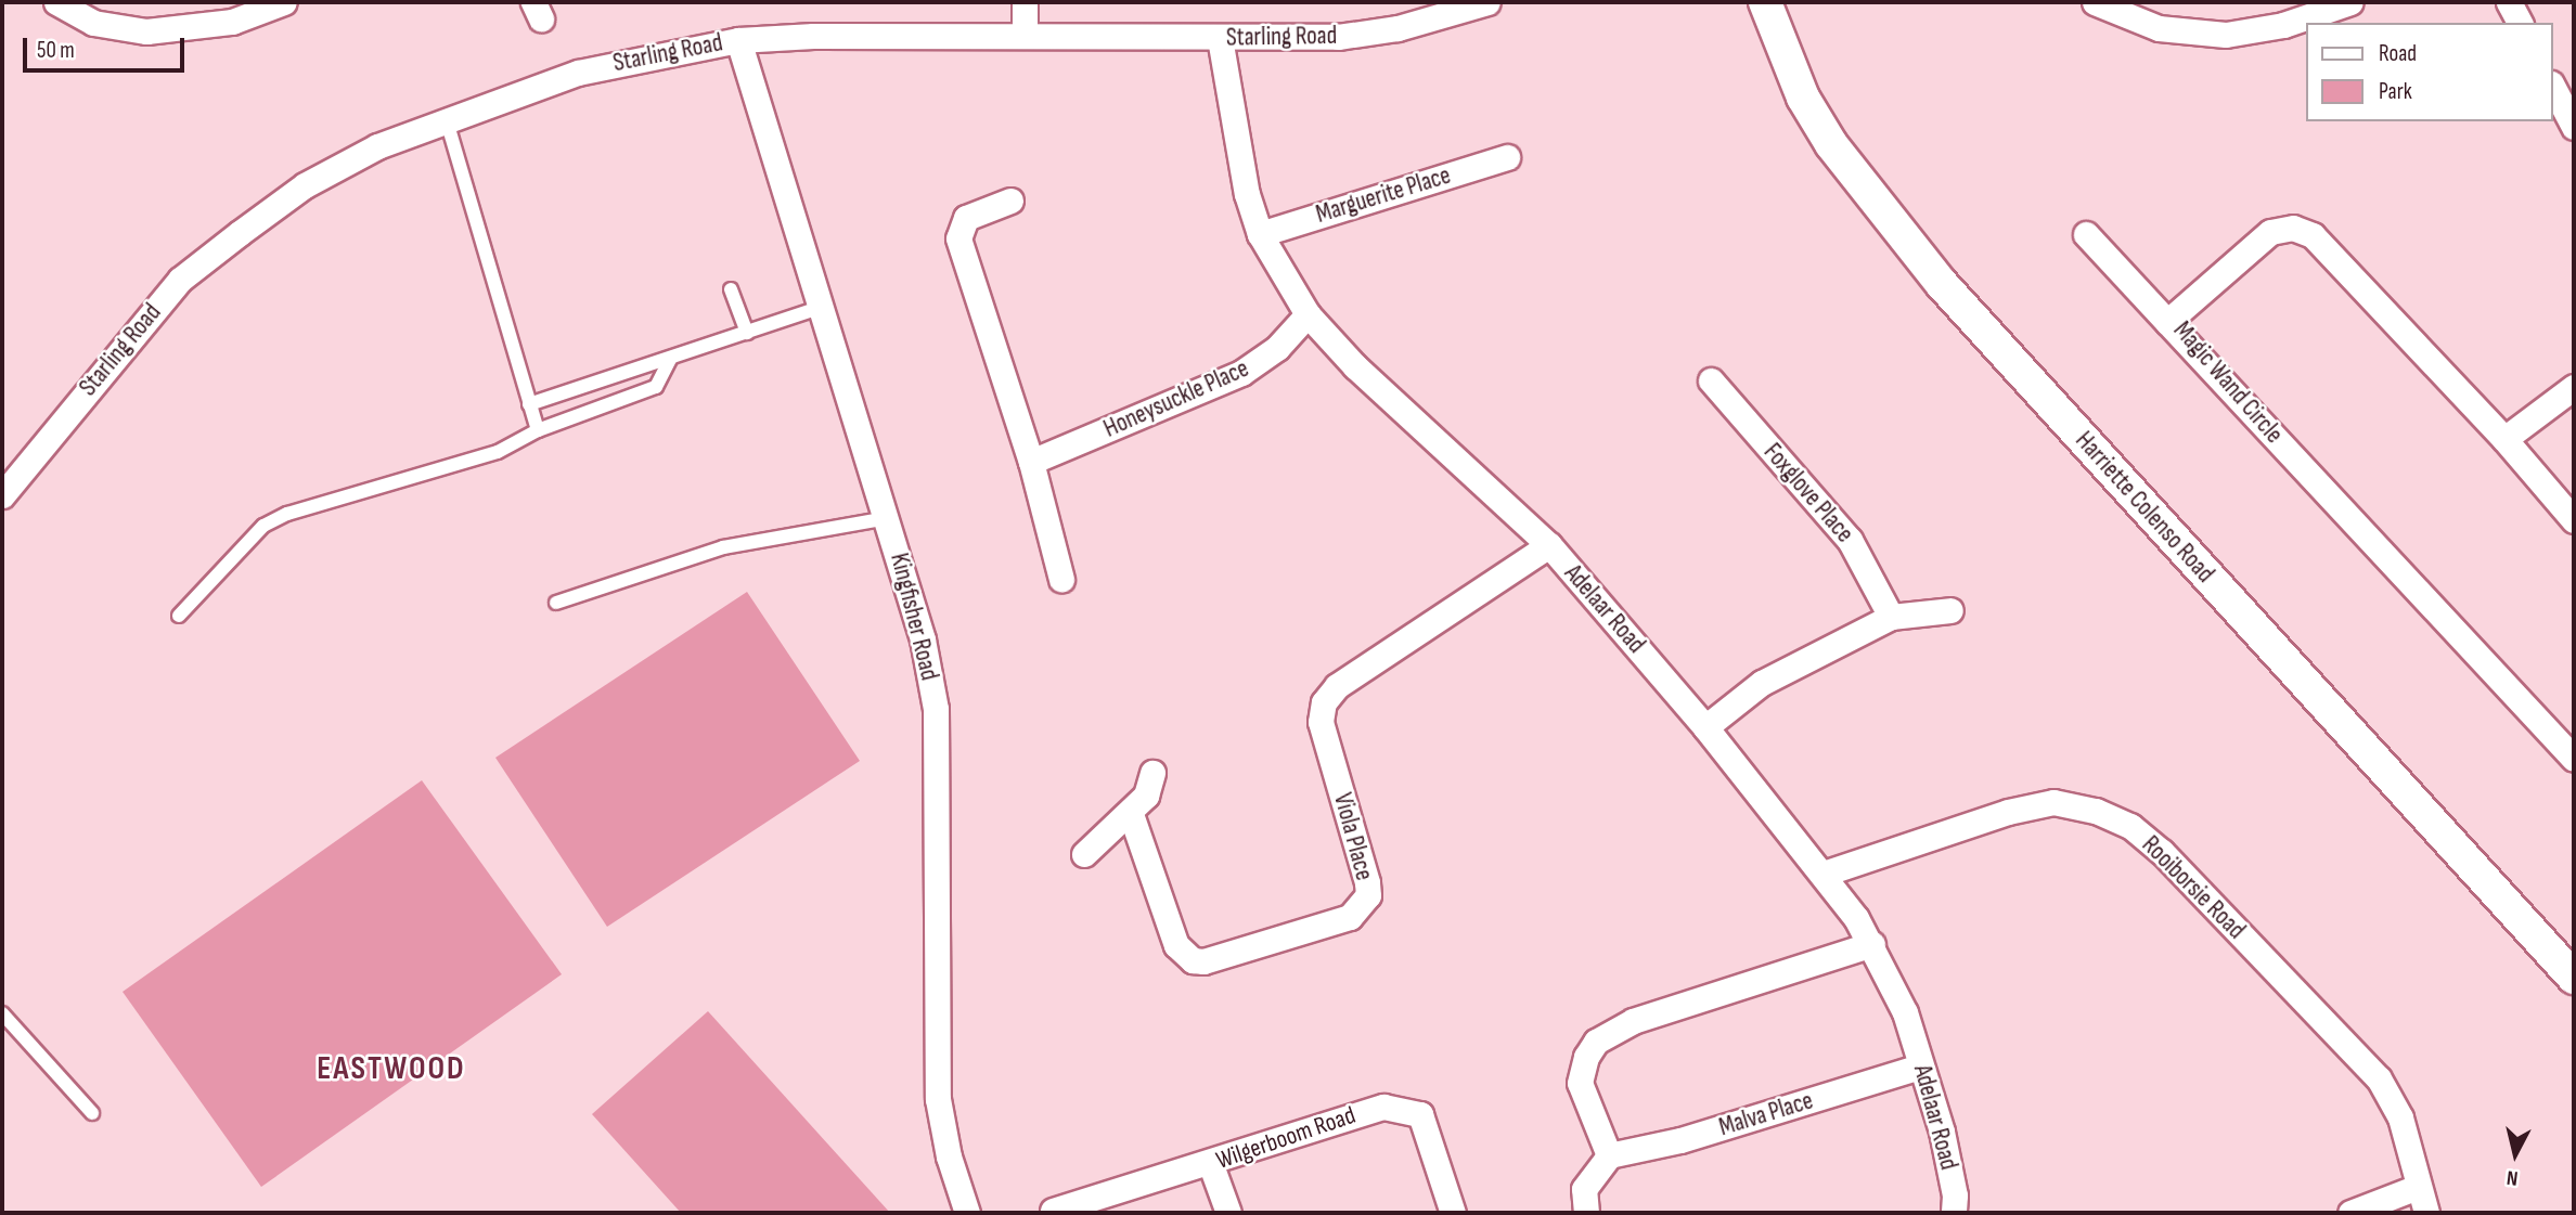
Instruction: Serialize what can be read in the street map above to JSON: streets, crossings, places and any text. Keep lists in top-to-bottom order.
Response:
{
  "streets": {
    "street": [
      "Starling Road",
      "Marguerite Place",
      "Magic Wand Circle",
      "Honeysuckle Place",
      "Foxglove Place",
      "Harriette Colenso Road",
      "Adelaar Road",
      "Kingfisher Road",
      "Viola Place",
      "Rooiborsie Road",
      "Malva Place",
      "Wilgerboom Road"
    ]
  },
  "crossings": [
    ["Starling Road", "Adelaar Road"],
    ["Starling Road", "Kingfisher Road"],
    ["Marguerite Place", "Adelaar Road"],
    ["Honeysuckle Place", "Adelaar Road"],
    ["Adelaar Road", "Viola Place"],
    ["Adelaar Road", "Rooiborsie Road"],
    ["Adelaar Road", "Malva Place"]
  ],
  "districts": ["EASTWOOD"],
  "legend": ["Road", "Park"],
  "scale_bar": "50 m",
  "north": "bottom"
}
